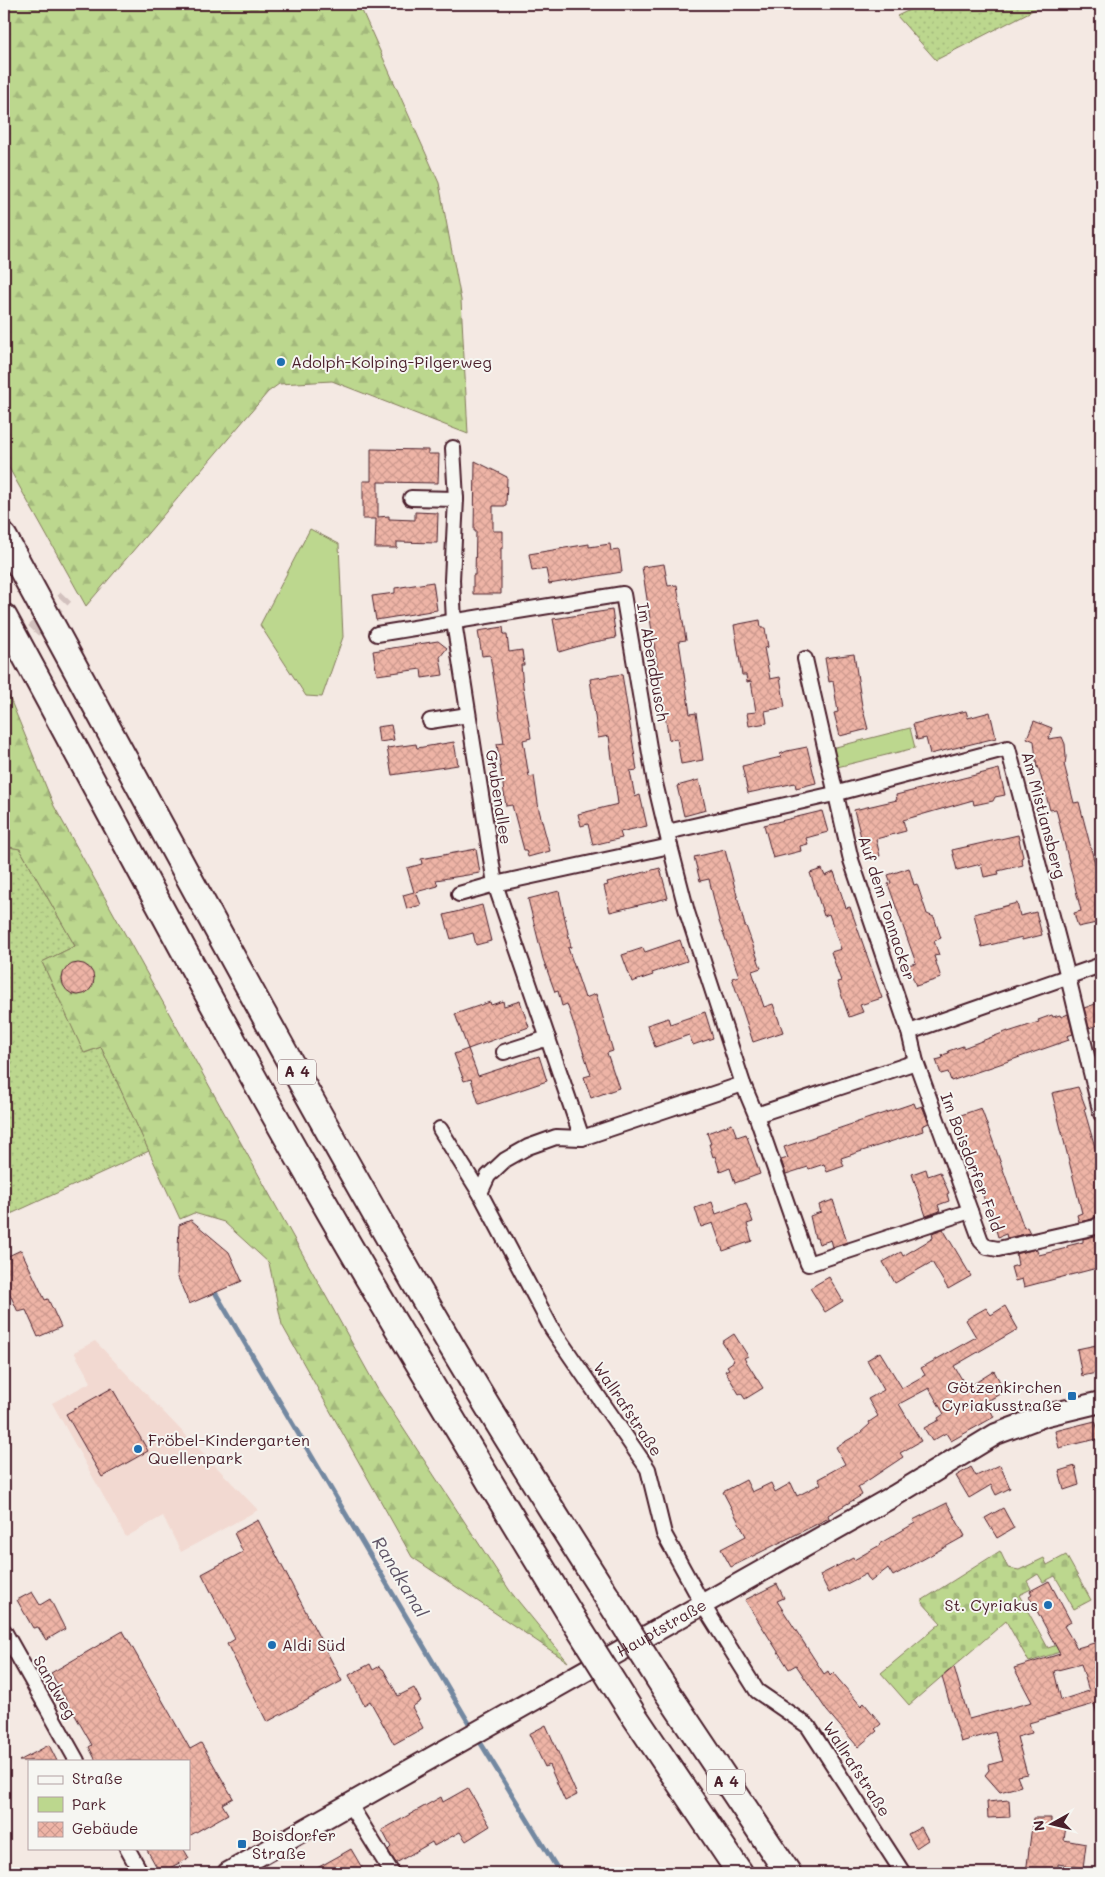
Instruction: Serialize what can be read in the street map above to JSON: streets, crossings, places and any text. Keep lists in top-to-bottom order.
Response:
{
  "streets": {
    "highway": ["A 4"],
    "main road": ["Hauptstraße"],
    "street": [
      "Im Abendbusch",
      "Grubenallee",
      "Am Mistiansberg",
      "Auf dem Tonnacker",
      "Im Boisdorfer Feld",
      "Wallrafstraße",
      "Sandweg"
    ]
  },
  "crossings": [
    ["Im Abendbusch", "Grubenallee"],
    ["Im Abendbusch", "Im Boisdorfer Feld"],
    ["Am Mistiansberg", "Auf dem Tonnacker"],
    ["Auf dem Tonnacker", "Im Boisdorfer Feld"],
    ["Wallrafstraße", "Hauptstraße"]
  ],
  "water": ["Randkanal"],
  "places": {
    "other": [
      "Adolph-Kolping-Pilgerweg",
      "Fröbel-Kindergarten Quellenpark",
      "St. Cyriakus",
      "Aldi Süd"
    ],
    "transit": ["Götzenkirchen Cyriakusstraße", "Boisdorfer Straße"]
  },
  "legend": ["Straße", "Park", "Gebäude"],
  "north": "left"
}
